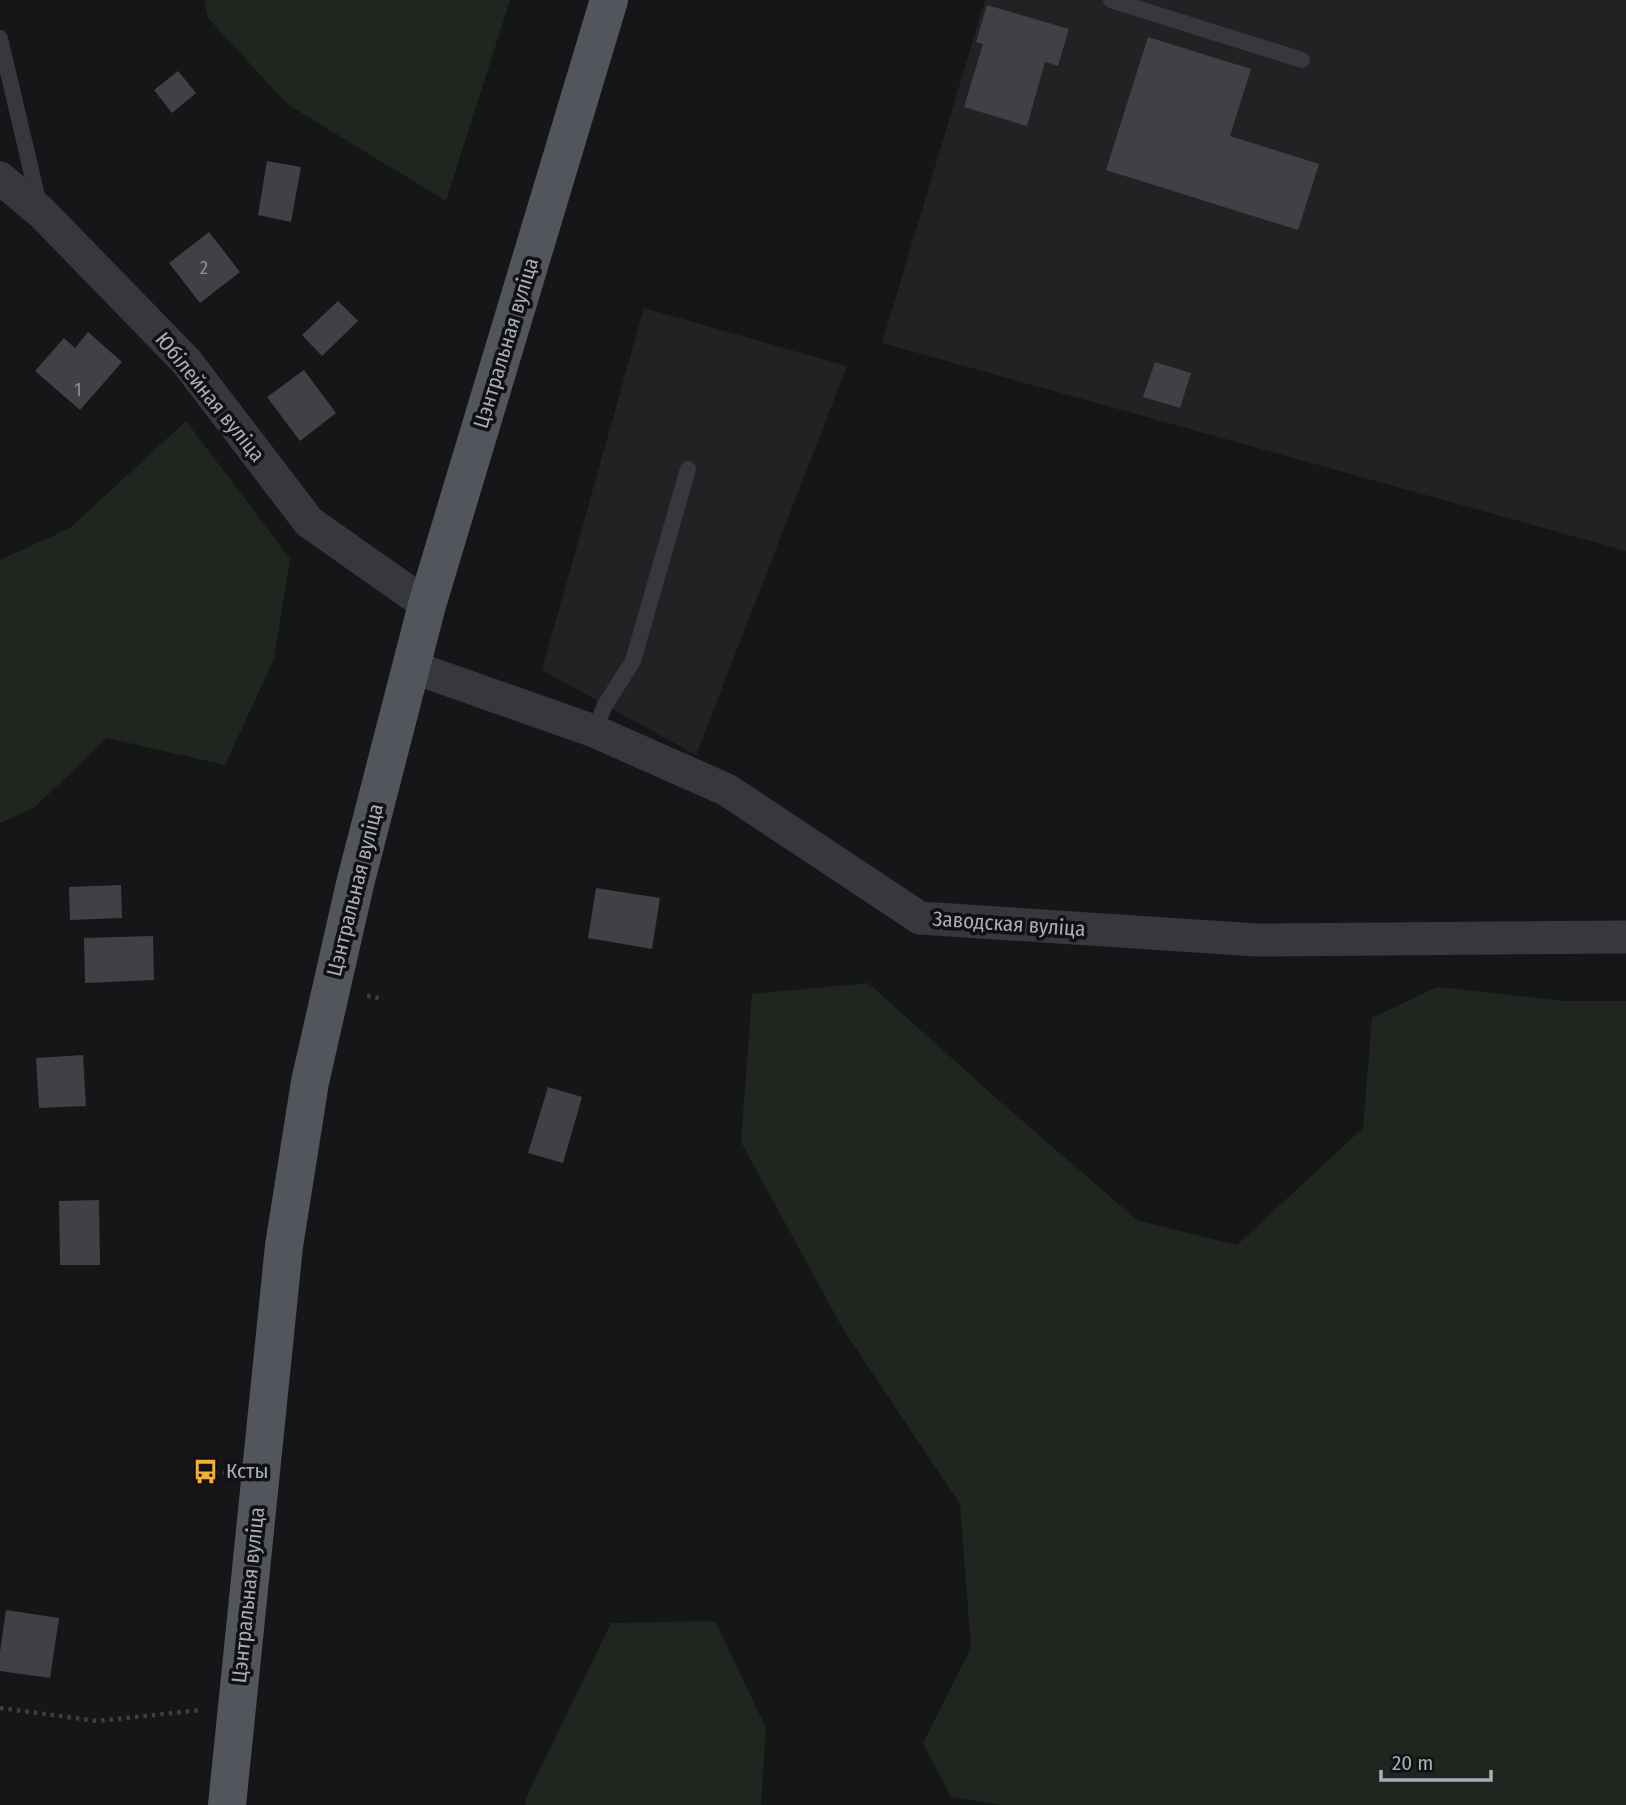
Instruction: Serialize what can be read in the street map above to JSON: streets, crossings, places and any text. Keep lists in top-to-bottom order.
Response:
{
  "streets": {
    "main road": ["Цэнтральная вуліца"],
    "street": ["Юбілейная вуліца", "Заводская вуліца"]
  },
  "crossings": [
    ["Цэнтральная вуліца", "Юбілейная вуліца"],
    ["Цэнтральная вуліца", "Заводская вуліца"]
  ],
  "places": {
    "bus stop": ["Ксты"]
  },
  "house_numbers": ["2", "1"],
  "scale_bar": "20 m"
}
